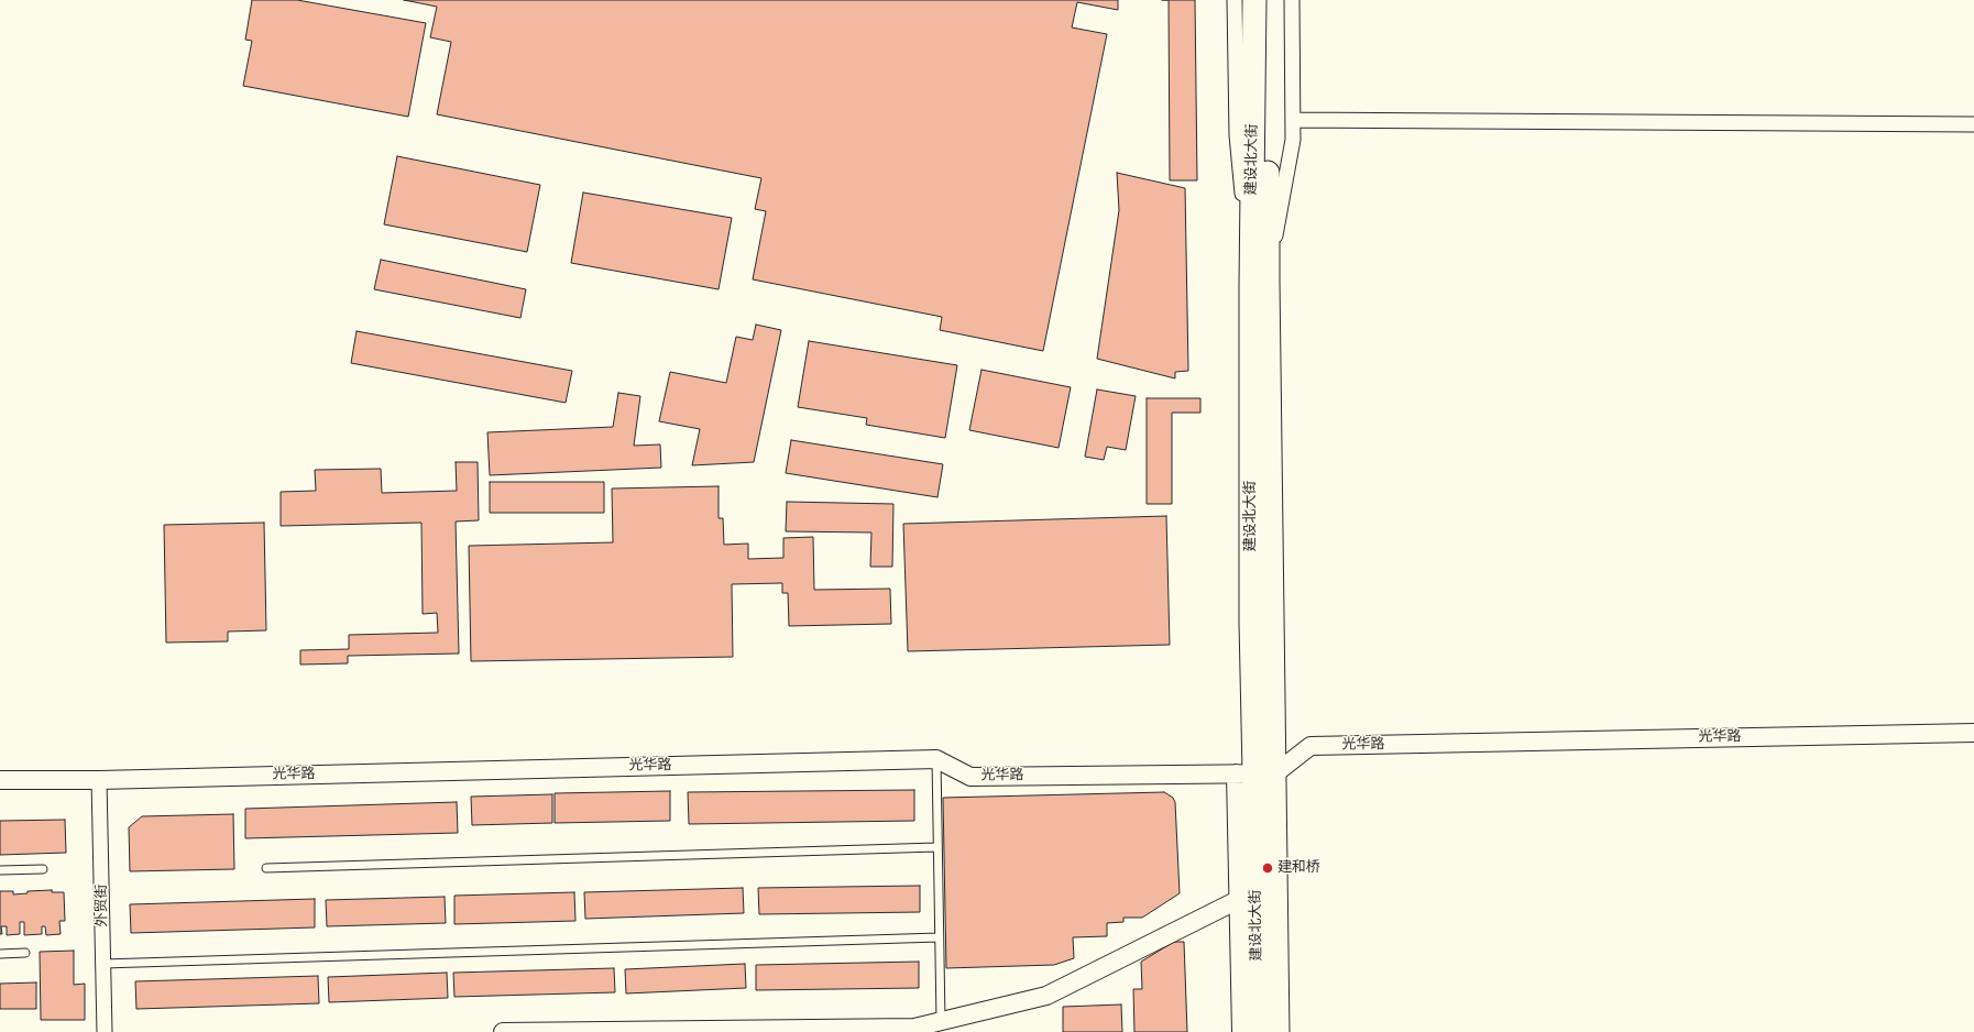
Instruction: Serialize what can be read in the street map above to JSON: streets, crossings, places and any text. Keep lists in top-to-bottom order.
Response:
{
  "streets": {
    "main road": ["建设北大街"],
    "street": ["光华路", "外贸街"]
  },
  "crossings": [
    ["建设北大街", "光华路"],
    ["光华路", "外贸街"]
  ],
  "places": ["建和桥"]
}
